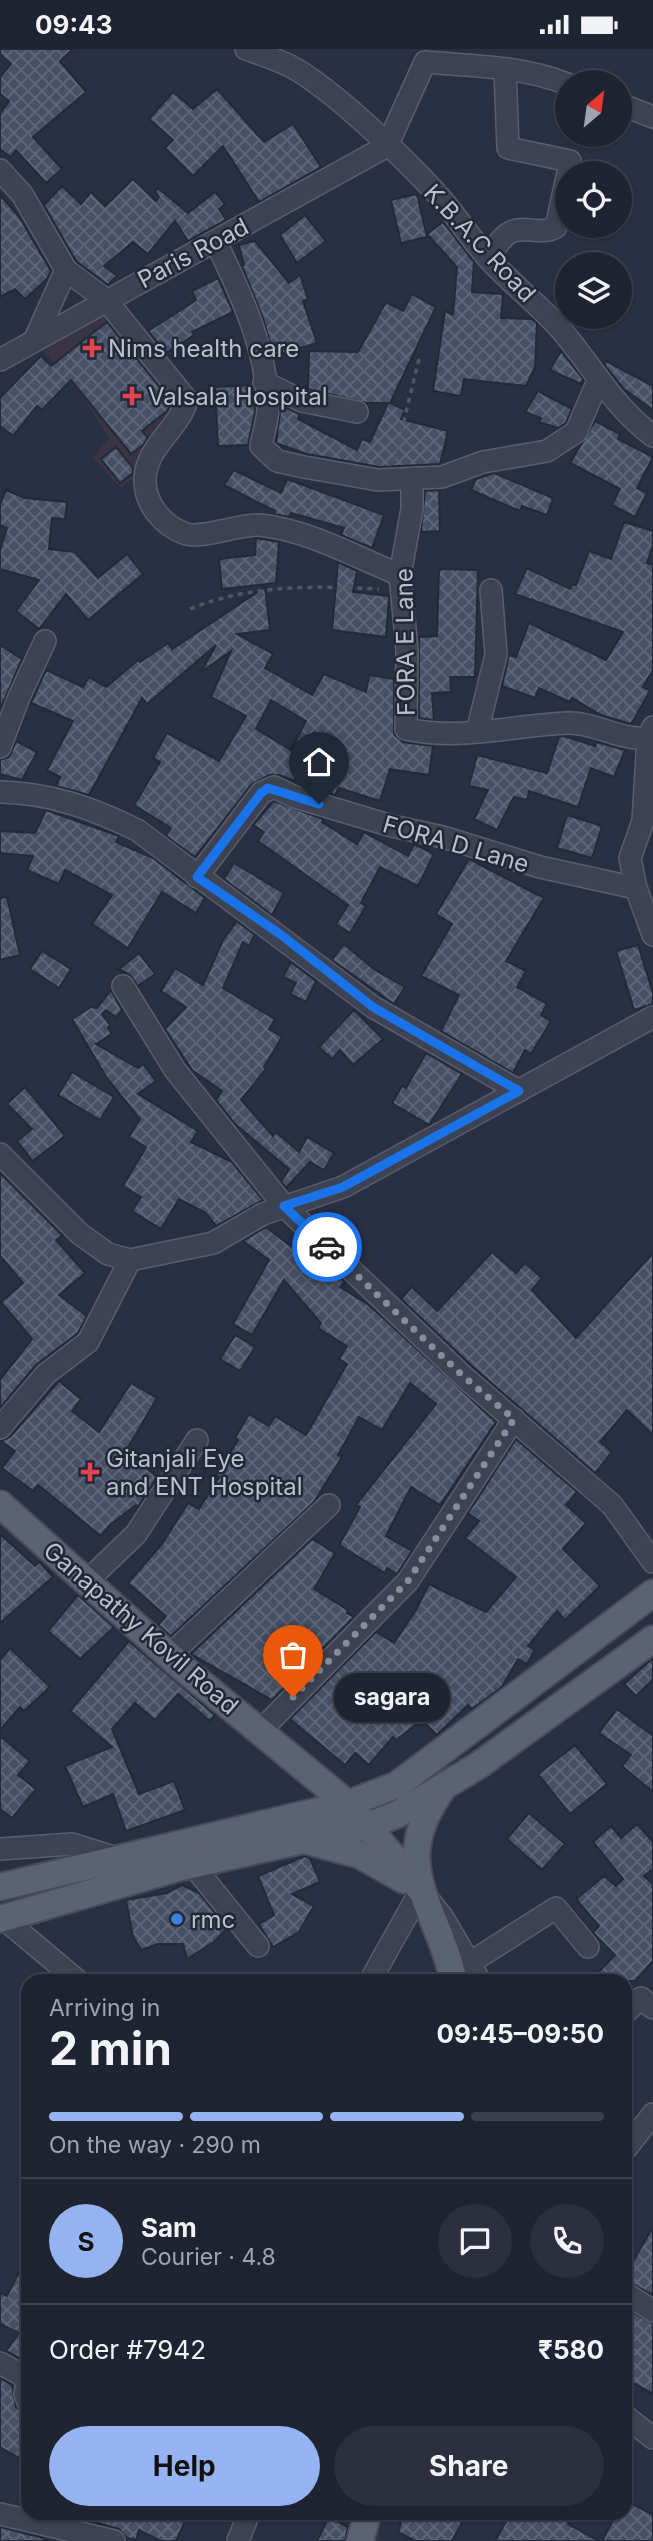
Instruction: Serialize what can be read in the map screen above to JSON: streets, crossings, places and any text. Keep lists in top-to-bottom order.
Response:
{
  "streets": {
    "main road": ["Ganapathy Kovil Road"],
    "street": [
      "K.B.A.C Road",
      "Paris Road",
      "FORA E Lane",
      "FORA D Lane"
    ]
  },
  "crossings": [
    ["K.B.A.C Road", "Paris Road"]
  ],
  "places": {
    "health": ["Nims health care", "Valsala Hospital", "Gitanjali Eye and ENT Hospital"],
    "other": ["sagara", "rmc"]
  },
  "north": "top right",
  "page": {
    "status": "09:43",
    "bubble": "sagara",
    "heading": ["2 min", "Arriving in", "09:45–09:50"],
    "panel": [
      "Sam",
      "Courier · 4.8",
      "Order #7942",
      "₹580"
    ],
    "bar": "On the way · 290 m",
    "round": "S",
    "buttons": ["Help", "Share"]
  }
}
